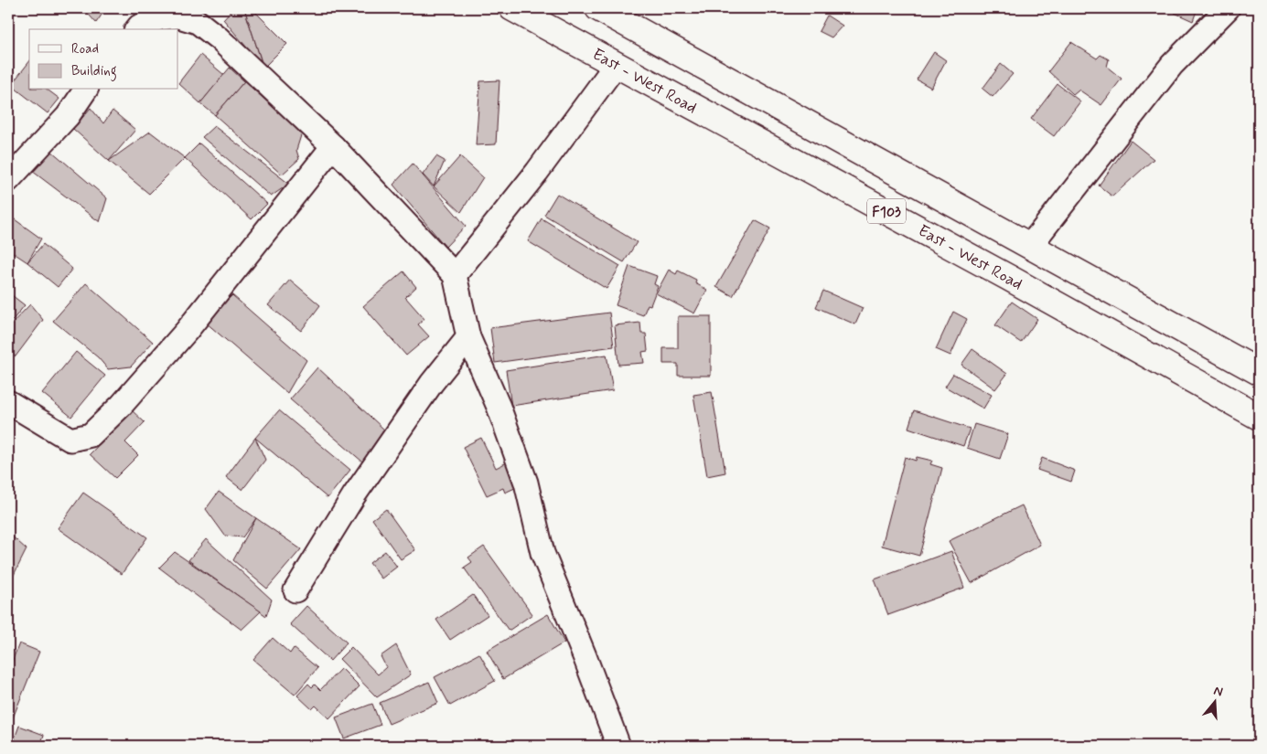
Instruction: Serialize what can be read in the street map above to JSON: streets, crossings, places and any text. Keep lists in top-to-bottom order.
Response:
{
  "streets": {
    "main road": ["East - West Road", "F103"]
  },
  "legend": ["Road", "Building"],
  "north": "top"
}
